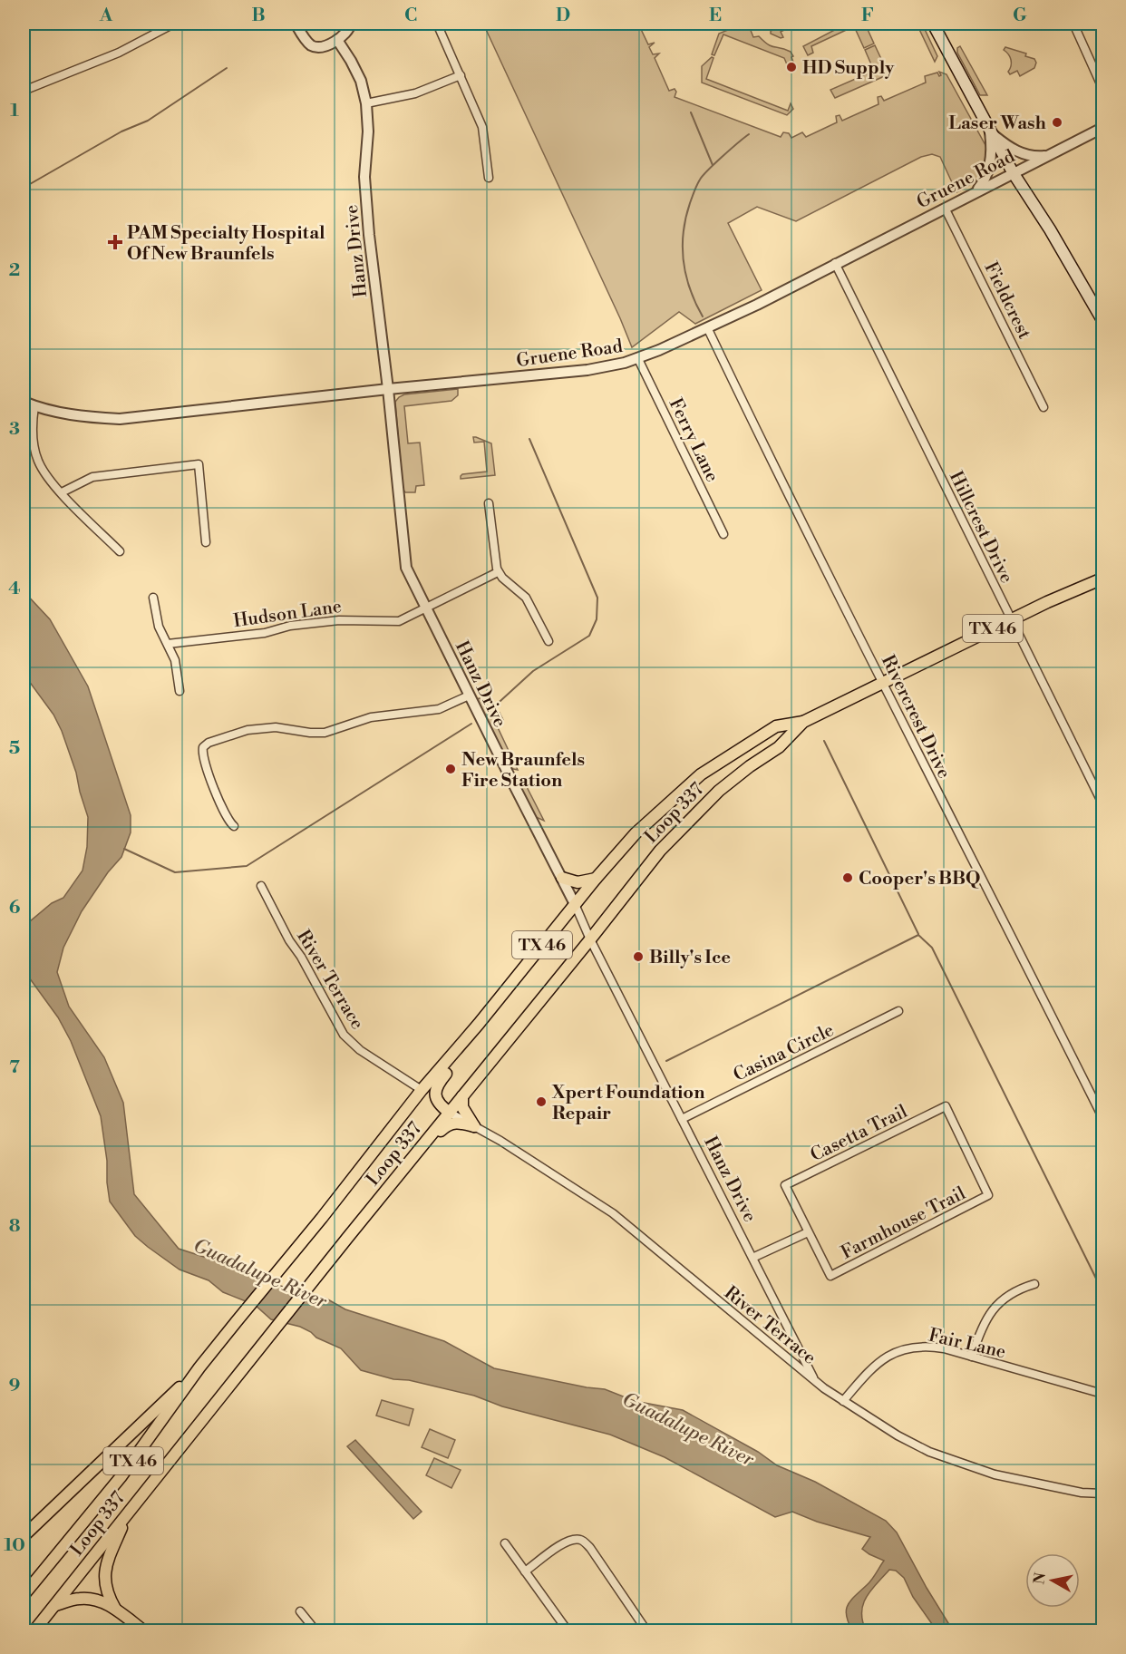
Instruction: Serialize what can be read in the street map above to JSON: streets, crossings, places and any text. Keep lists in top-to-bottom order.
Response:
{
  "streets": {
    "main road": ["TX 46", "Loop 337"],
    "street": [
      "Gruene Road",
      "Hanz Drive",
      "Fieldcrest",
      "Ferry Lane",
      "Hillcrest Drive",
      "Hudson Lane",
      "Rivercrest Drive",
      "River Terrace",
      "Casina Circle",
      "Casetta Trail",
      "Farmhouse Trail",
      "Fair Lane"
    ]
  },
  "crossings": [
    ["Gruene Road", "Hanz Drive"],
    ["Gruene Road", "Fieldcrest"],
    ["Gruene Road", "Ferry Lane"],
    ["Gruene Road", "Hillcrest Drive"],
    ["Gruene Road", "Rivercrest Drive"],
    ["Hanz Drive", "Hudson Lane"],
    ["Hanz Drive", "Loop 337"],
    ["Hanz Drive", "River Terrace"],
    ["Hanz Drive", "Casina Circle"],
    ["Hillcrest Drive", "Loop 337"],
    ["Rivercrest Drive", "Loop 337"],
    ["Loop 337", "River Terrace"],
    ["River Terrace", "Fair Lane"],
    ["Casetta Trail", "Farmhouse Trail"]
  ],
  "water": ["Guadalupe River"],
  "places": {
    "other": [
      "HD Supply",
      "Laser Wash",
      "New Braunfels Fire Station",
      "Cooper's BBQ",
      "Billy's Ice",
      "Xpert Foundation Repair"
    ],
    "health": ["PAM Specialty Hospital Of New Braunfels"]
  },
  "north": "left",
  "grid": {
    "columns": [
      "A",
      "B",
      "C",
      "D",
      "E",
      "F",
      "G"
    ],
    "rows": [
      "1",
      "2",
      "3",
      "4",
      "5",
      "6",
      "7",
      "8",
      "9",
      "10"
    ]
  }
}
